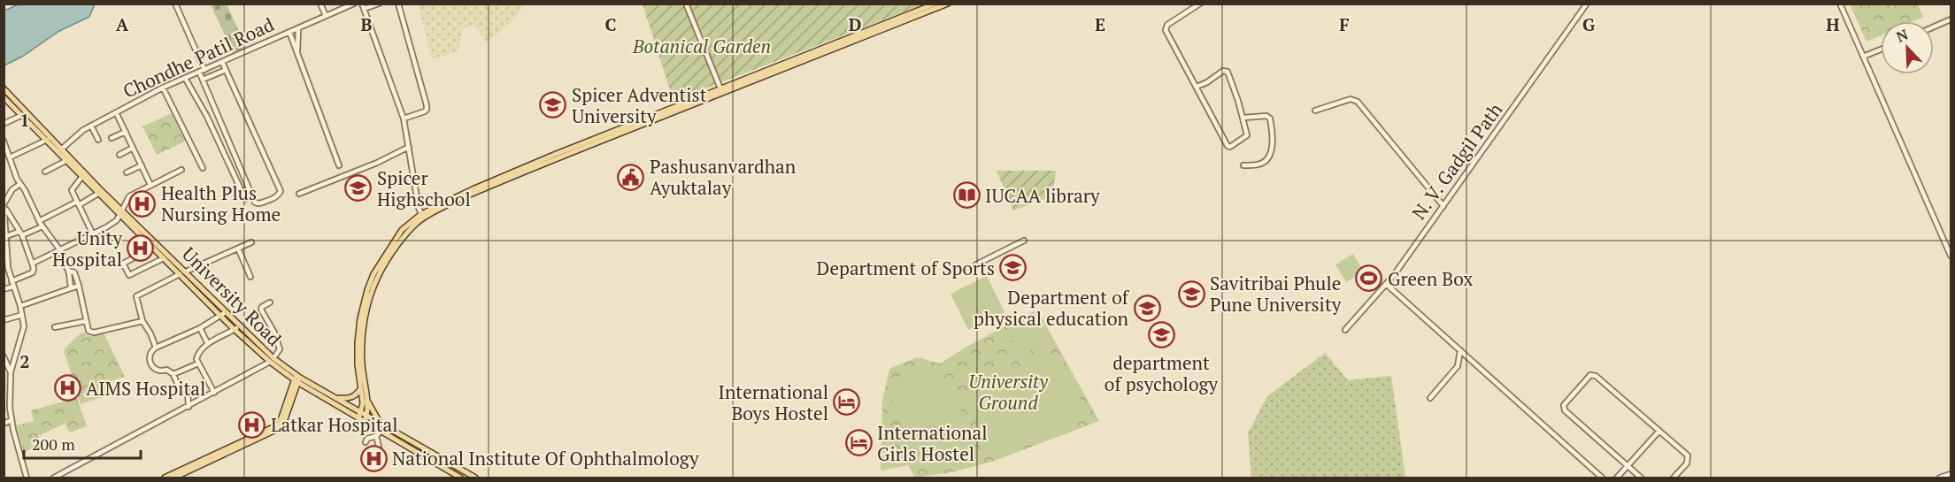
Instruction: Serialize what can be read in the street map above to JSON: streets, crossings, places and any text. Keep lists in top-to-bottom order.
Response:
{
  "streets": {
    "main road": ["University Road"],
    "street": ["Chondhe Patil Road", "N. V. Gadgil Path"]
  },
  "crossings": [
    ["Chondhe Patil Road", "University Road"]
  ],
  "parks": ["Botanical Garden", "University Ground"],
  "places": {
    "school or university": [
      "Spicer Adventist University",
      "Spicer Highschool",
      "Department of Sports",
      "Savitribai Phule Pune University",
      "Department of physical education",
      "department of psychology"
    ],
    "public building": ["Pashusanvardhan Ayuktalay"],
    "library": ["IUCAA library"],
    "hospital": [
      "Health Plus Nursing Home",
      "Unity Hospital",
      "AIMS Hospital",
      "Latkar Hospital",
      "National Institute Of Ophthalmology"
    ],
    "sports": ["Green Box"],
    "hotel": ["International Boys Hostel", "International Girls Hostel"]
  },
  "scale_bar": "200 m",
  "north": "top left",
  "grid": {
    "columns": [
      "A",
      "B",
      "C",
      "D",
      "E",
      "F",
      "G",
      "H"
    ],
    "rows": ["1", "2"]
  }
}
